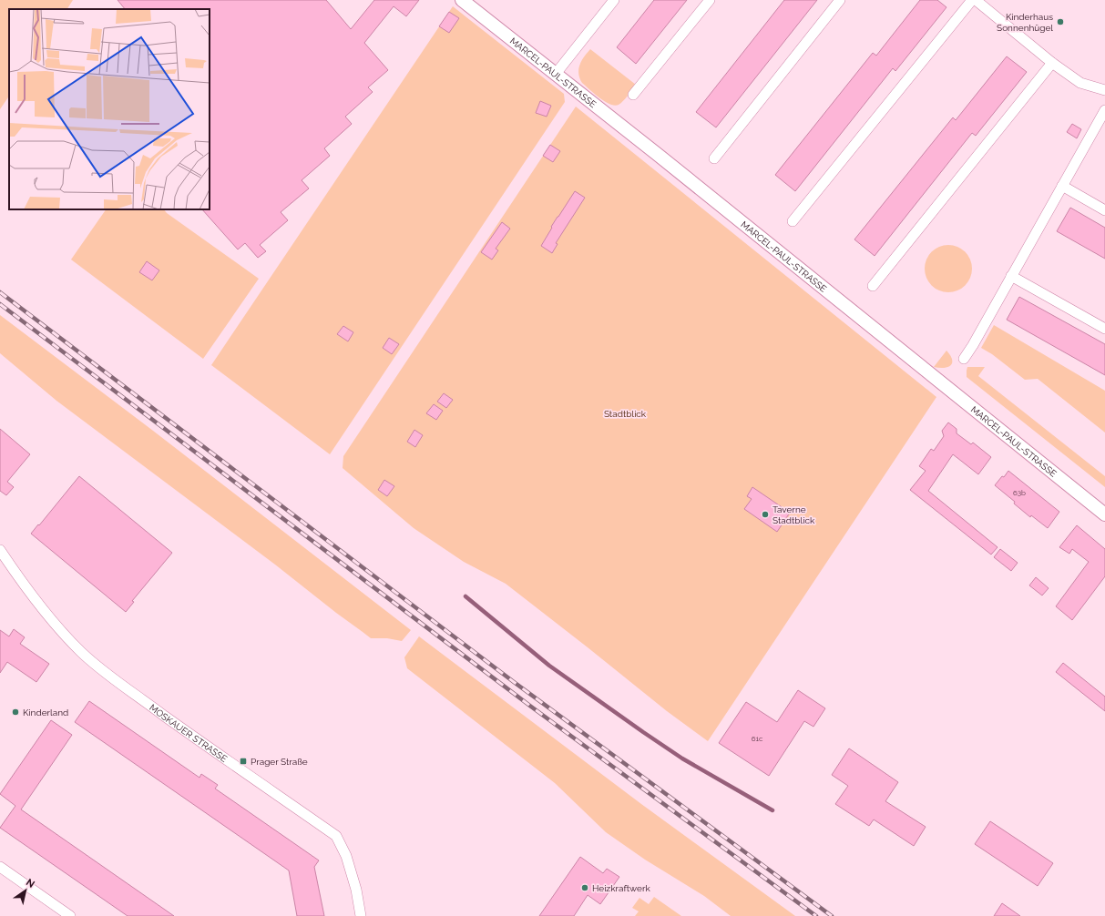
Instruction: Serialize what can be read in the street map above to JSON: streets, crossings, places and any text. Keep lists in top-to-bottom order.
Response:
{
  "streets": {
    "street": ["MARCEL-PAUL-STRASSE", "MOSKAUER STRASSE"]
  },
  "parks": ["Stadtblick"],
  "places": {
    "other": [
      "Kinderhaus Sonnenhügel",
      "Taverne Stadtblick",
      "Kinderland",
      "Heizkraftwerk"
    ],
    "transit": ["Prager Straße"]
  },
  "house_numbers": ["63b", "61c"],
  "north": "top right"
}
